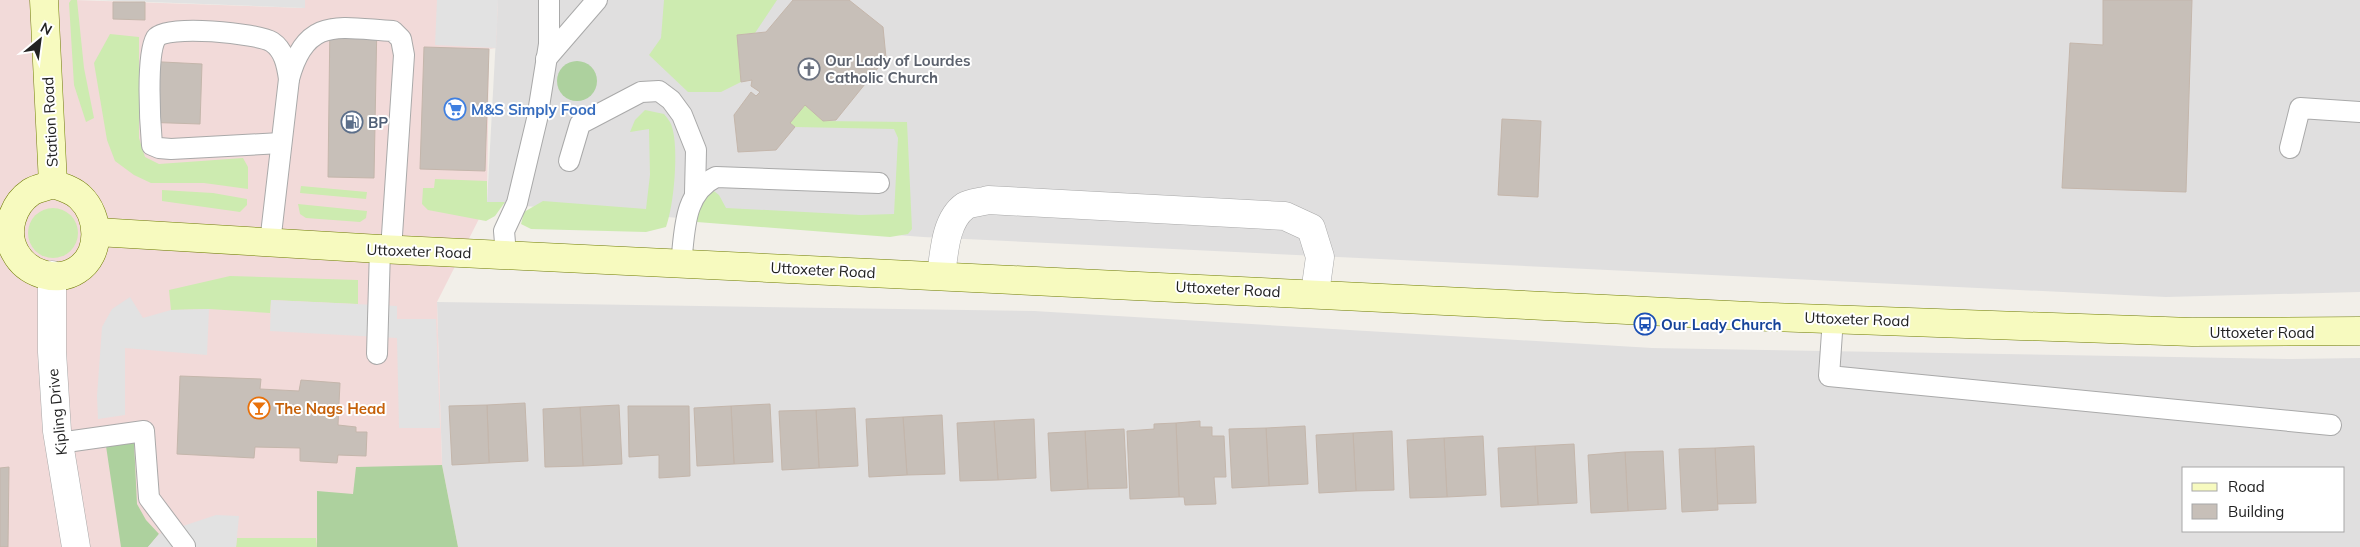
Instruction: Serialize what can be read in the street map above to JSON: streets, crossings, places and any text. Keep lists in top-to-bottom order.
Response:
{
  "streets": {
    "main road": ["Station Road", "Uttoxeter Road"],
    "street": ["Kipling Drive"]
  },
  "crossings": [
    ["Station Road", "Uttoxeter Road"],
    ["Station Road", "Kipling Drive"],
    ["Uttoxeter Road", "Kipling Drive"]
  ],
  "places": {
    "church": ["Our Lady of Lourdes Catholic Church"],
    "supermarket": ["M&S Simply Food"],
    "fuel station": ["BP"],
    "bus stop": ["Our Lady Church"],
    "bar": ["The Nags Head"]
  },
  "legend": ["Road", "Building"],
  "north": "top right"
}
